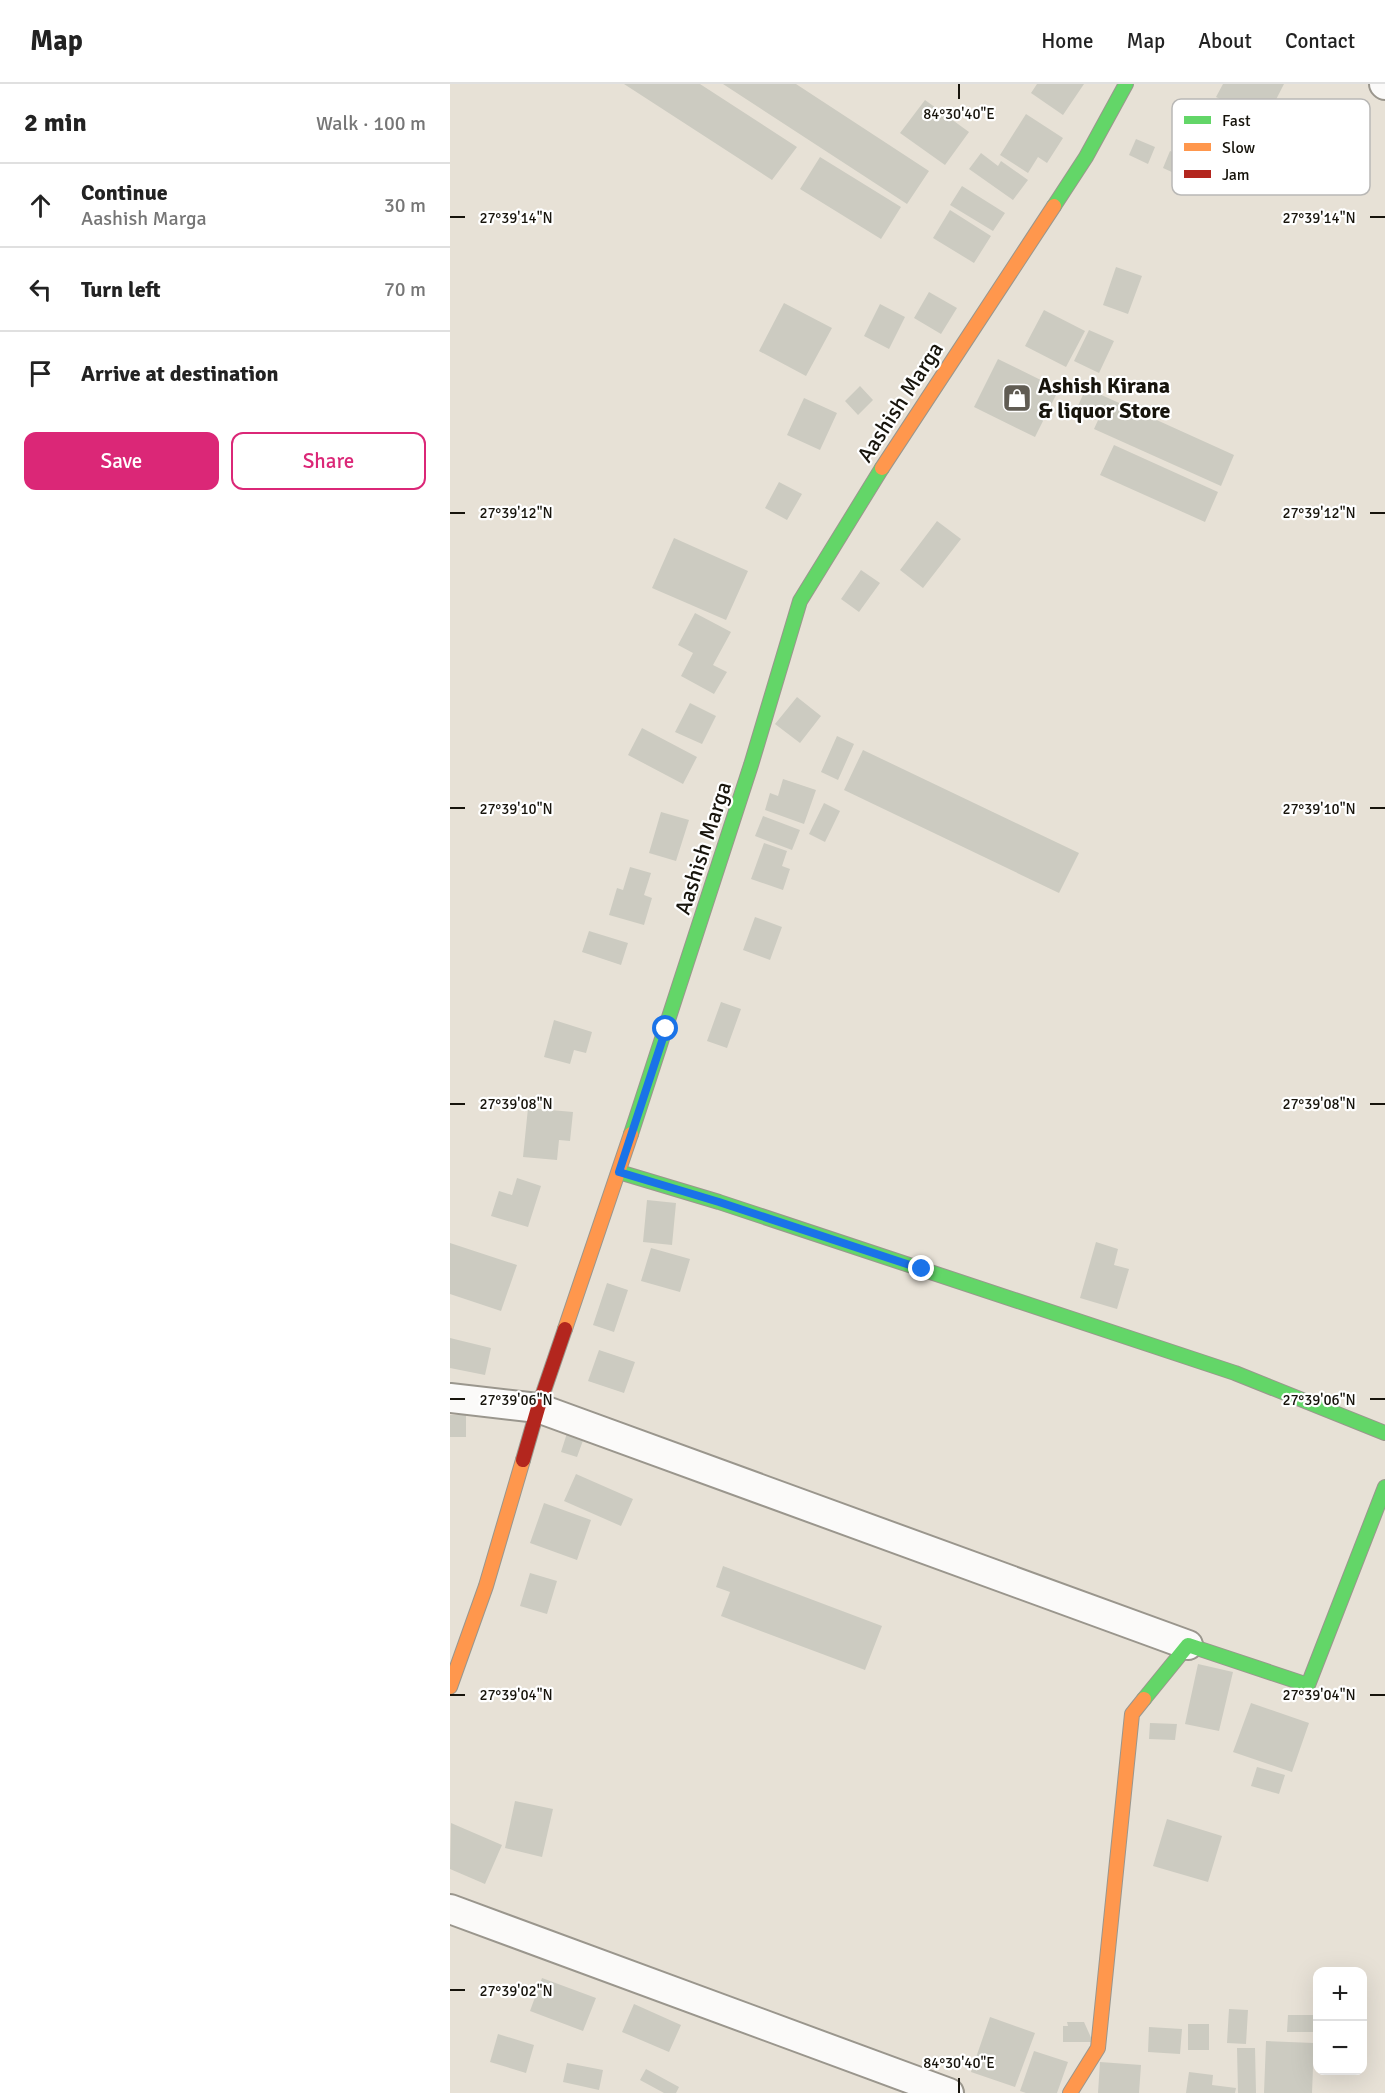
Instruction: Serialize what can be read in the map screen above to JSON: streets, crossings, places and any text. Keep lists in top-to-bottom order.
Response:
{
  "streets": {
    "street": ["Aashish Marga"]
  },
  "places": {
    "shop": ["Ashish Kirana & liquor Store"]
  },
  "legend": ["Fast", "Slow", "Jam"],
  "page": {
    "header": "Map",
    "nav": [
      "Home",
      "Map",
      "About",
      "Contact"
    ],
    "heading": ["2 min", "Walk · 100 m"],
    "list": [
      ["Continue", "Aashish Marga", "30 m"],
      ["Turn left", "70 m"],
      "Arrive at destination"
    ],
    "buttons": ["Save", "Share"],
    "map_buttons": ["+", "−"]
  },
  "coordinates": [
    "84°30'40\"E",
    "27°39'14\"N",
    "27°39'12\"N",
    "27°39'10\"N",
    "27°39'08\"N",
    "27°39'06\"N",
    "27°39'04\"N",
    "27°39'02\"N"
  ]
}
